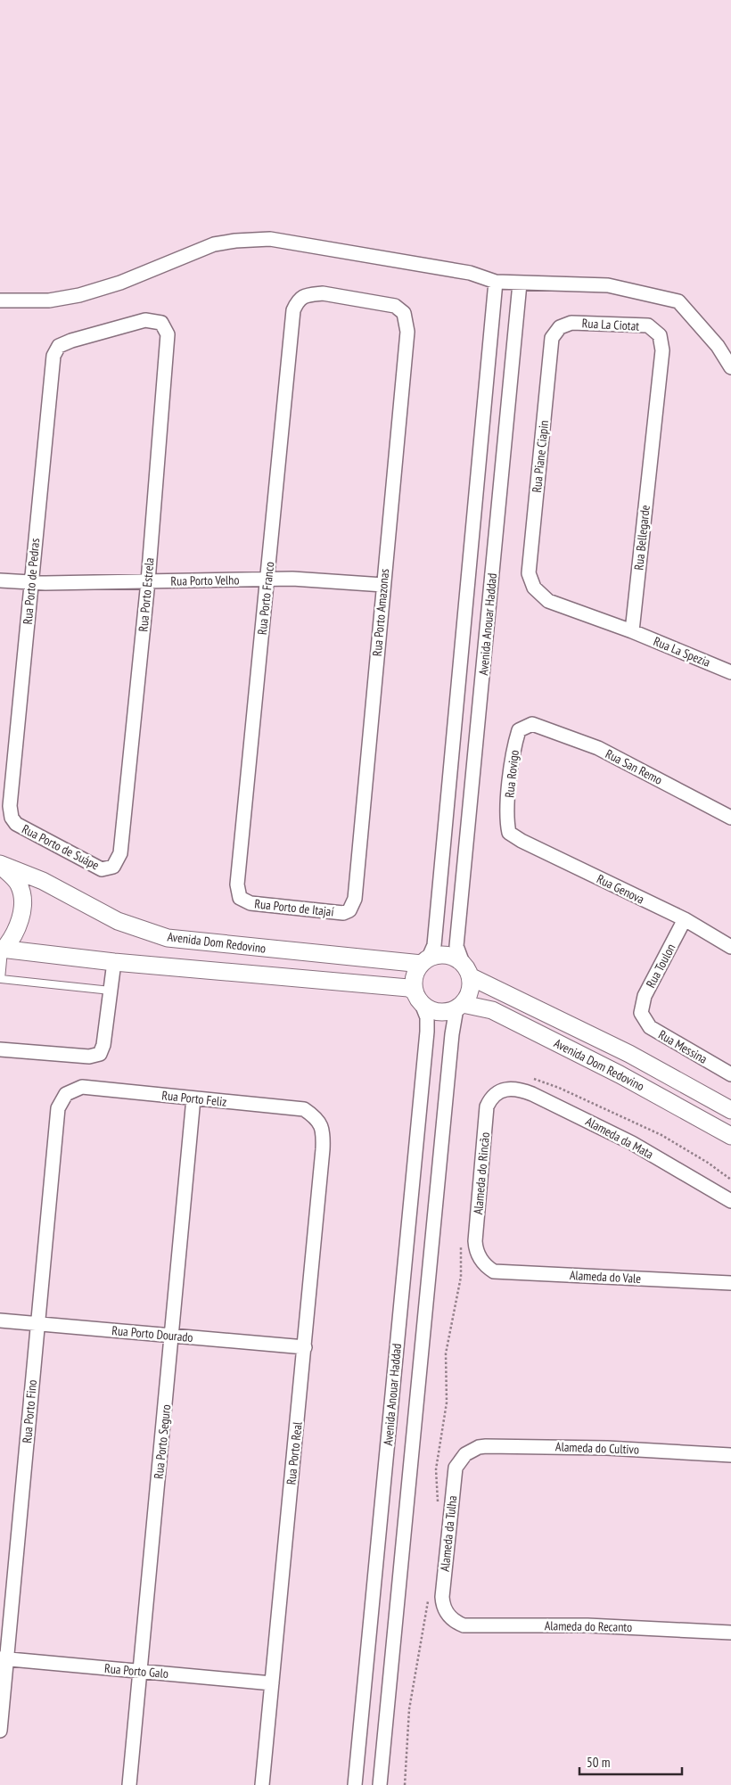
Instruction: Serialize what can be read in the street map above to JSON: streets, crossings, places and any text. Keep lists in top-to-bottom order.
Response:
{
  "streets": {
    "street": [
      "Rua La Ciotat",
      "Rua Piane Ciapin",
      "Rua Bellegarde",
      "Rua Porto Velho",
      "Rua Porto de Pedras",
      "Rua Porto Estrela",
      "Rua Porto Franco",
      "Rua Porto Amazonas",
      "Avenida Anouar Haddad",
      "Rua La Spezia",
      "Rua San Remo",
      "Rua Rovigo",
      "Rua Porto de Suápe",
      "Rua Genova",
      "Rua Porto de Itajaí",
      "Avenida Dom Redovino",
      "Rua Toulon",
      "Rua Messina",
      "Rua Porto Feliz",
      "Alameda da Mata",
      "Alameda do Rincão",
      "Alameda do Vale",
      "Rua Porto Dourado",
      "Rua Porto Fino",
      "Rua Porto Seguro",
      "Alameda do Cultivo",
      "Rua Porto Real",
      "Alameda da Tulha",
      "Alameda do Recanto",
      "Rua Porto Galo"
    ]
  },
  "crossings": [
    ["Rua La Ciotat", "Rua Piane Ciapin"],
    ["Rua La Ciotat", "Rua Bellegarde"],
    ["Rua Piane Ciapin", "Rua Bellegarde"],
    ["Rua Piane Ciapin", "Rua La Spezia"],
    ["Rua Bellegarde", "Rua La Spezia"],
    ["Rua Porto Velho", "Rua Porto de Pedras"],
    ["Rua Porto Velho", "Rua Porto Estrela"],
    ["Rua Porto Velho", "Rua Porto Franco"],
    ["Rua Porto Velho", "Rua Porto Amazonas"],
    ["Rua Porto de Pedras", "Rua Porto Estrela"],
    ["Rua Porto de Pedras", "Rua Porto de Suápe"],
    ["Rua Porto Estrela", "Rua Porto de Suápe"],
    ["Rua Porto Franco", "Rua Porto Amazonas"],
    ["Rua Porto Franco", "Rua Porto de Itajaí"],
    ["Rua Porto Amazonas", "Rua Porto de Itajaí"],
    ["Avenida Anouar Haddad", "Avenida Dom Redovino"],
    ["Rua San Remo", "Rua Rovigo"],
    ["Rua Rovigo", "Rua Genova"],
    ["Rua Genova", "Rua Toulon"],
    ["Rua Toulon", "Rua Messina"],
    ["Rua Porto Feliz", "Rua Porto Fino"],
    ["Rua Porto Feliz", "Rua Porto Seguro"],
    ["Rua Porto Feliz", "Rua Porto Real"],
    ["Alameda da Mata", "Alameda do Rincão"],
    ["Alameda do Rincão", "Alameda do Vale"],
    ["Rua Porto Dourado", "Rua Porto Fino"],
    ["Rua Porto Dourado", "Rua Porto Seguro"],
    ["Rua Porto Dourado", "Rua Porto Real"],
    ["Rua Porto Fino", "Rua Porto Galo"],
    ["Rua Porto Seguro", "Rua Porto Galo"],
    ["Alameda do Cultivo", "Alameda da Tulha"],
    ["Rua Porto Real", "Rua Porto Galo"],
    ["Alameda da Tulha", "Alameda do Recanto"]
  ],
  "scale_bar": "50 m"
}
